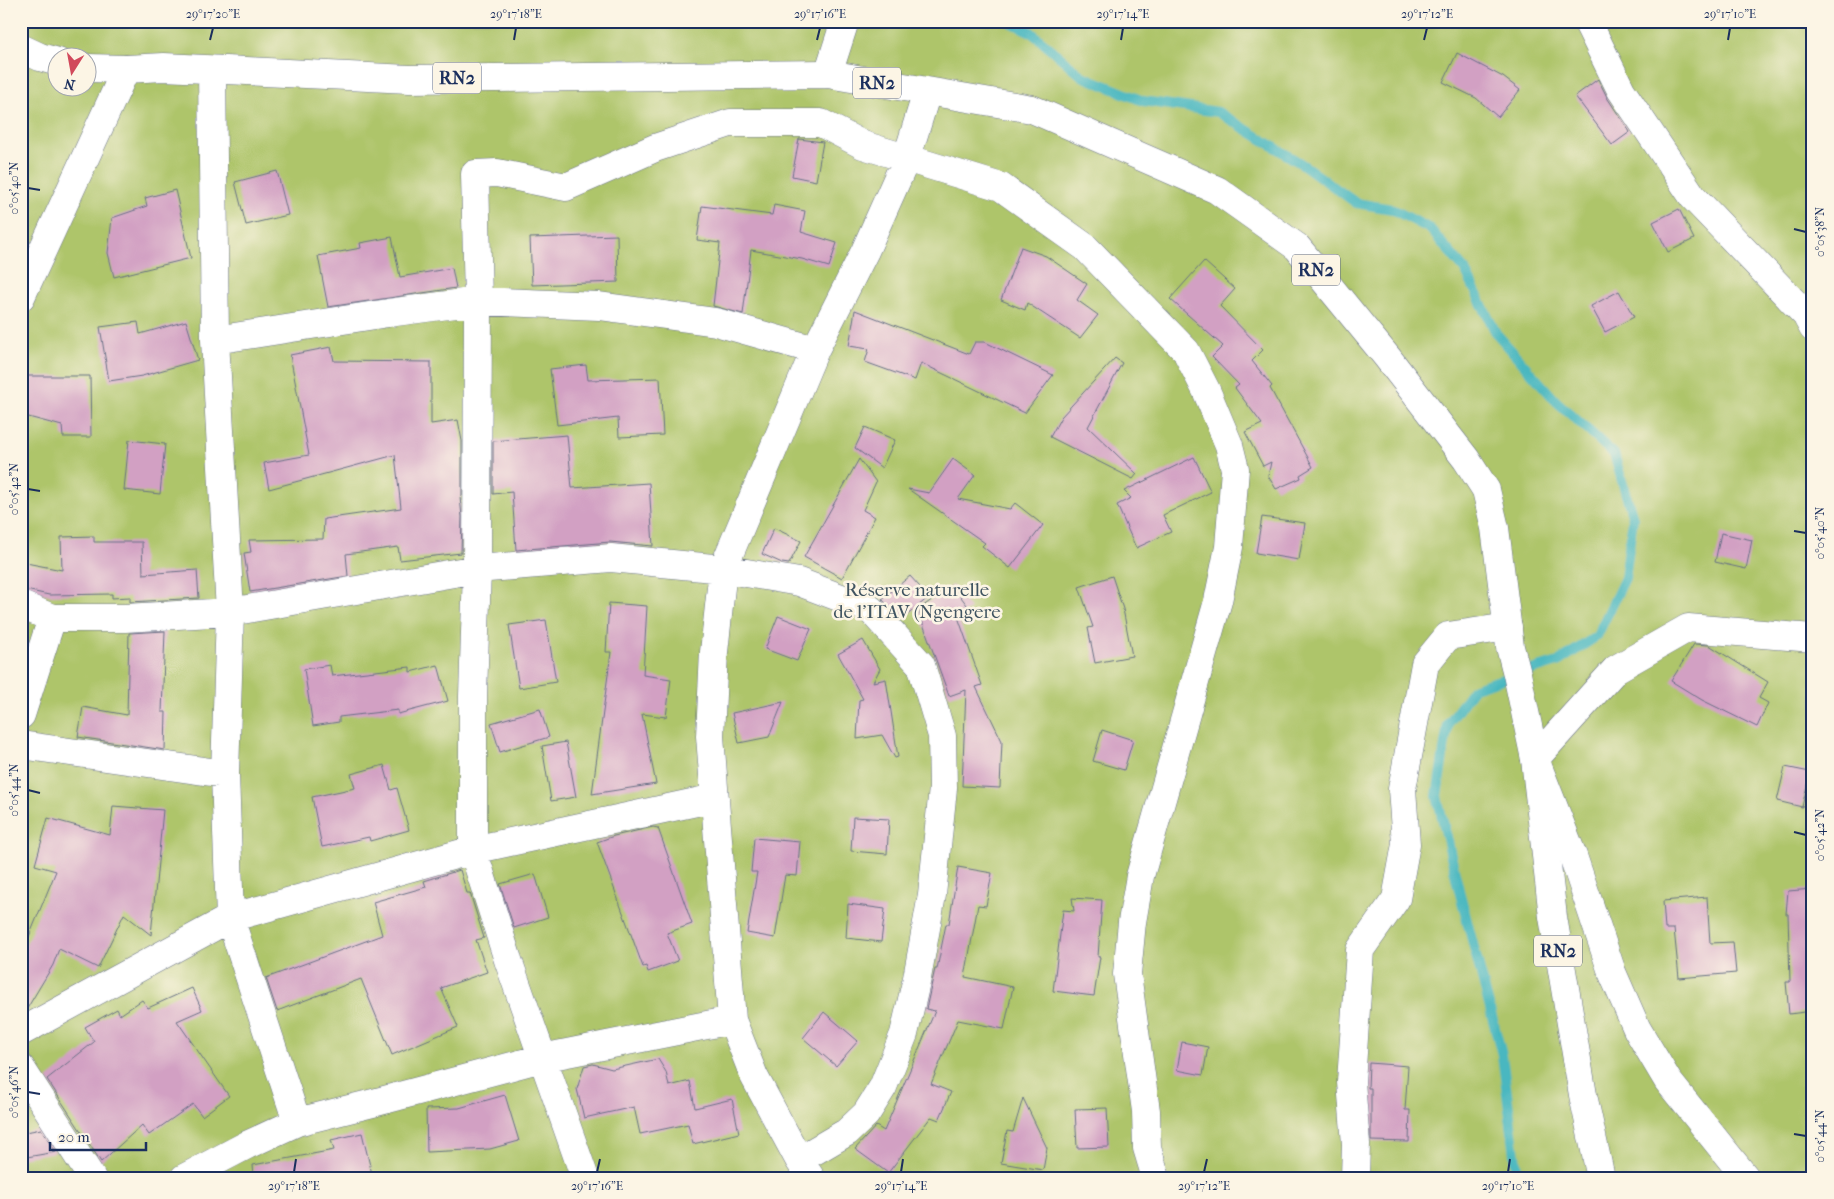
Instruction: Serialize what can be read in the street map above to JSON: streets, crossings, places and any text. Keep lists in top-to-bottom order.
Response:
{
  "streets": {
    "main road": ["RN2"]
  },
  "parks": ["Réserve naturelle de l'ITAV (Ngengere"],
  "scale_bar": "20 m",
  "north": "bottom",
  "coordinates": [
    "29°17'20\"E",
    "29°17'18\"E",
    "29°17'16\"E",
    "29°17'14\"E",
    "29°17'12\"E",
    "29°17'10\"E",
    "0°05'40\"N",
    "0°05'38\"N",
    "0°05'42\"N",
    "0°05'44\"N",
    "0°05'46\"N"
  ]
}
